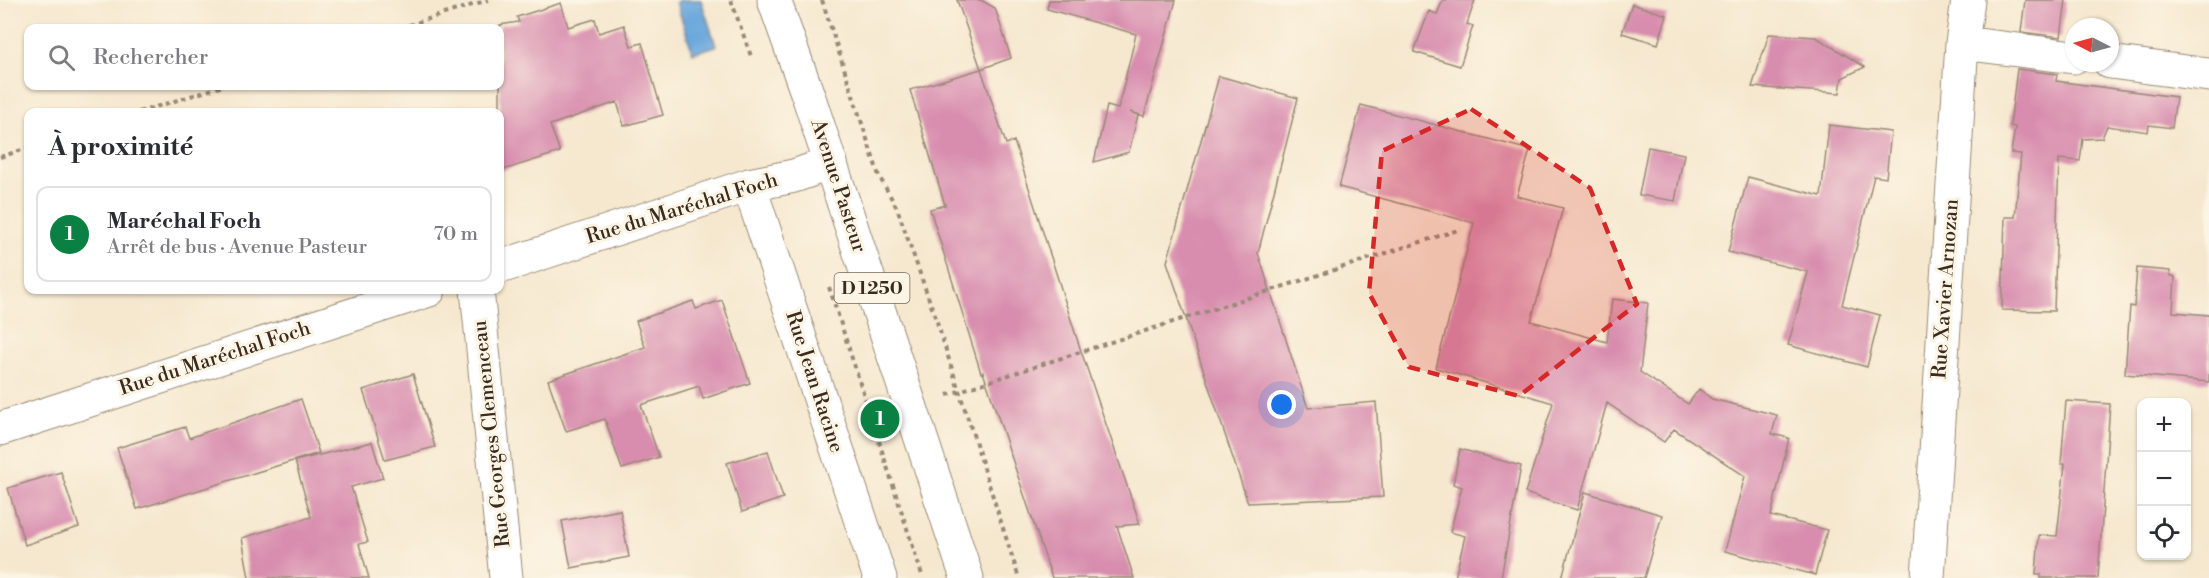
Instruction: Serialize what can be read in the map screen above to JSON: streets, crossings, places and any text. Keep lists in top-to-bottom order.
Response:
{
  "streets": {
    "street": [
      "Avenue Pasteur",
      "Rue du Maréchal Foch",
      "D 1250",
      "Rue Xavier Arnozan",
      "Rue Jean Racine",
      "Rue Georges Clemenceau"
    ]
  },
  "crossings": [
    ["Avenue Pasteur", "Rue du Maréchal Foch"],
    ["Rue du Maréchal Foch", "Rue Jean Racine"]
  ],
  "north": "left",
  "page": {
    "search": "Rechercher",
    "heading": "À proximité",
    "list": [
      {
        "mark": "1",
        "name": "Maréchal Foch",
        "note": "Arrêt de bus · Avenue Pasteur",
        "value": "70 m"
      }
    ],
    "pins": "1",
    "map_buttons": ["+", "−"]
  }
}
